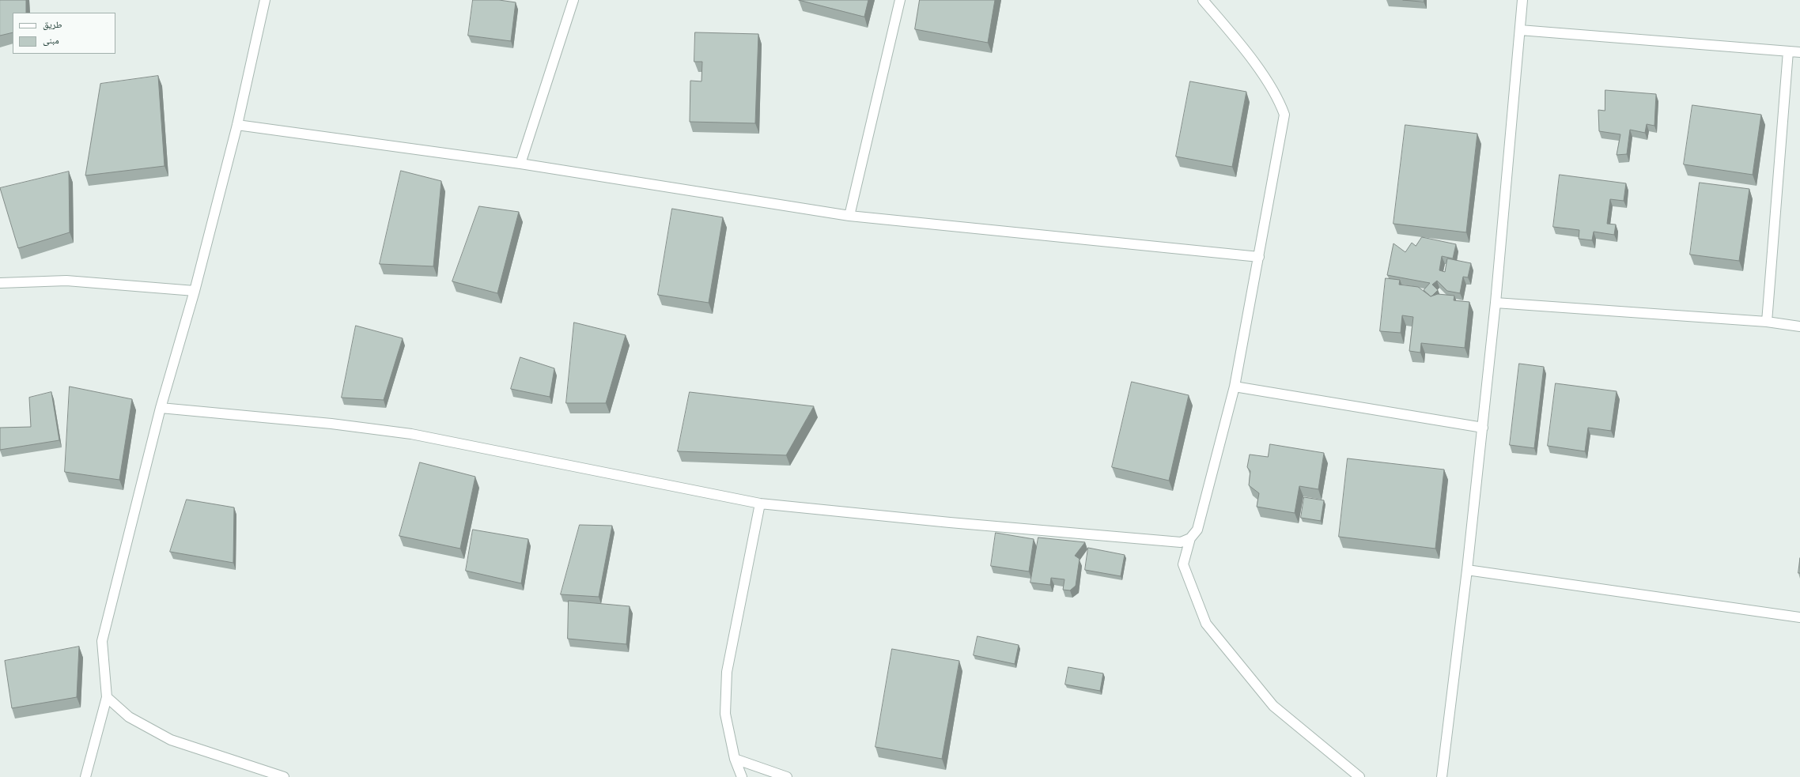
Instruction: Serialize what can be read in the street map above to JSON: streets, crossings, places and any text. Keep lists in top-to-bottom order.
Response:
{
  "legend": ["طريق", "مبنى"]
}
